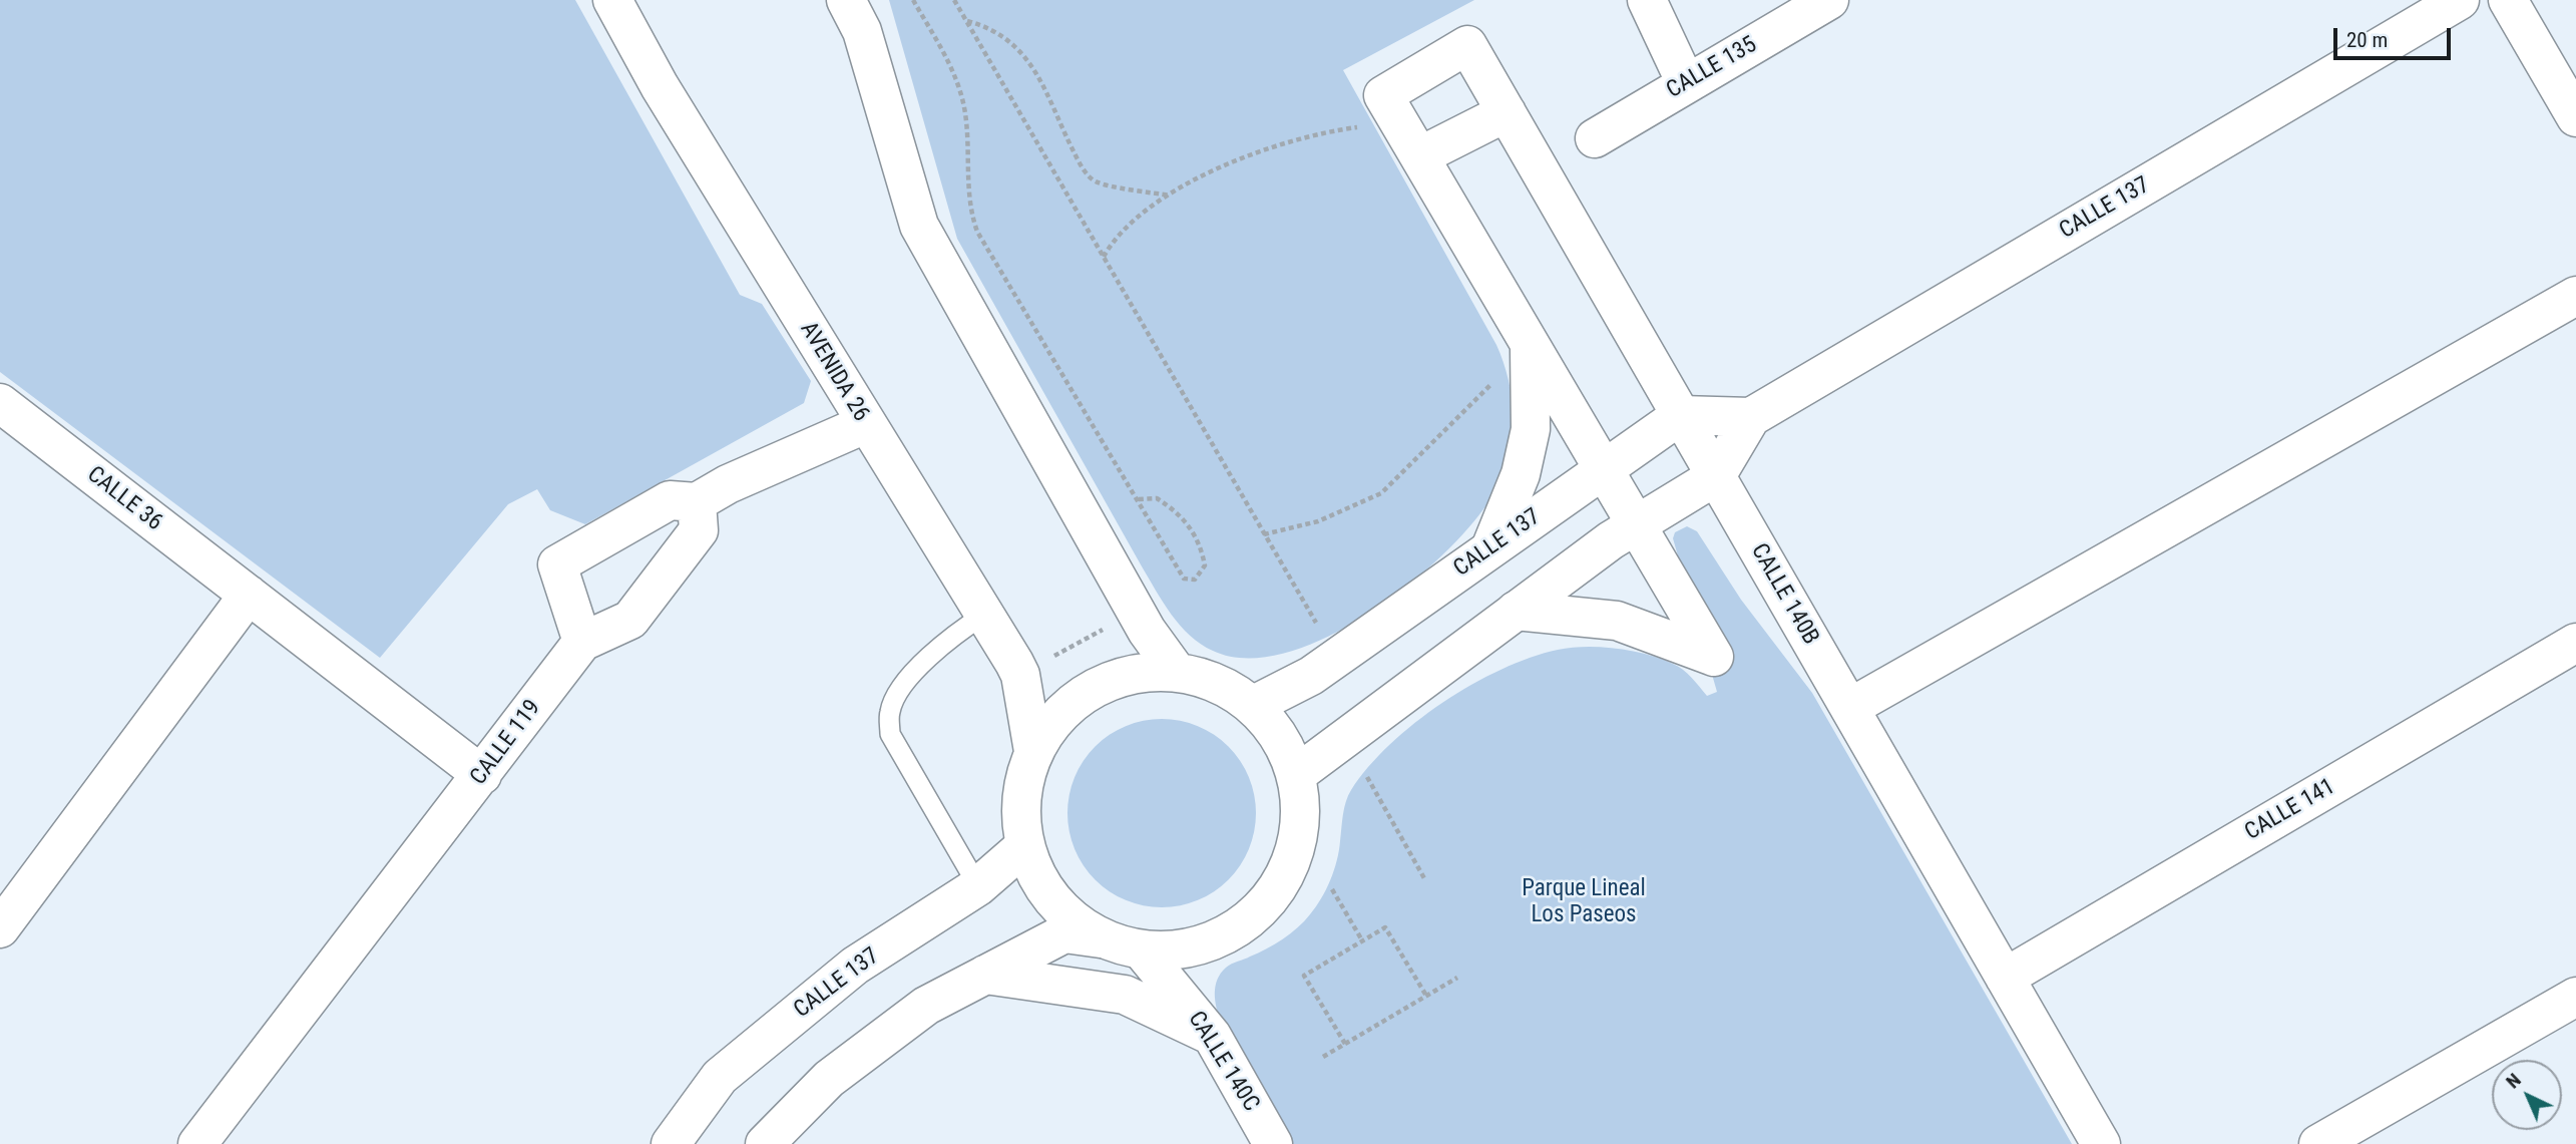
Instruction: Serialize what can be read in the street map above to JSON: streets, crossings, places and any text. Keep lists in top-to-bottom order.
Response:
{
  "streets": {
    "street": [
      "CALLE 135",
      "CALLE 137",
      "AVENIDA 26",
      "CALLE 36",
      "CALLE 140B",
      "CALLE 119",
      "CALLE 141",
      "CALLE 140C"
    ]
  },
  "crossings": [
    ["CALLE 137", "CALLE 140B"],
    ["CALLE 36", "CALLE 119"],
    ["CALLE 140B", "CALLE 141"]
  ],
  "parks": ["Parque Lineal Los Paseos"],
  "scale_bar": "20 m",
  "north": "top left"
}
